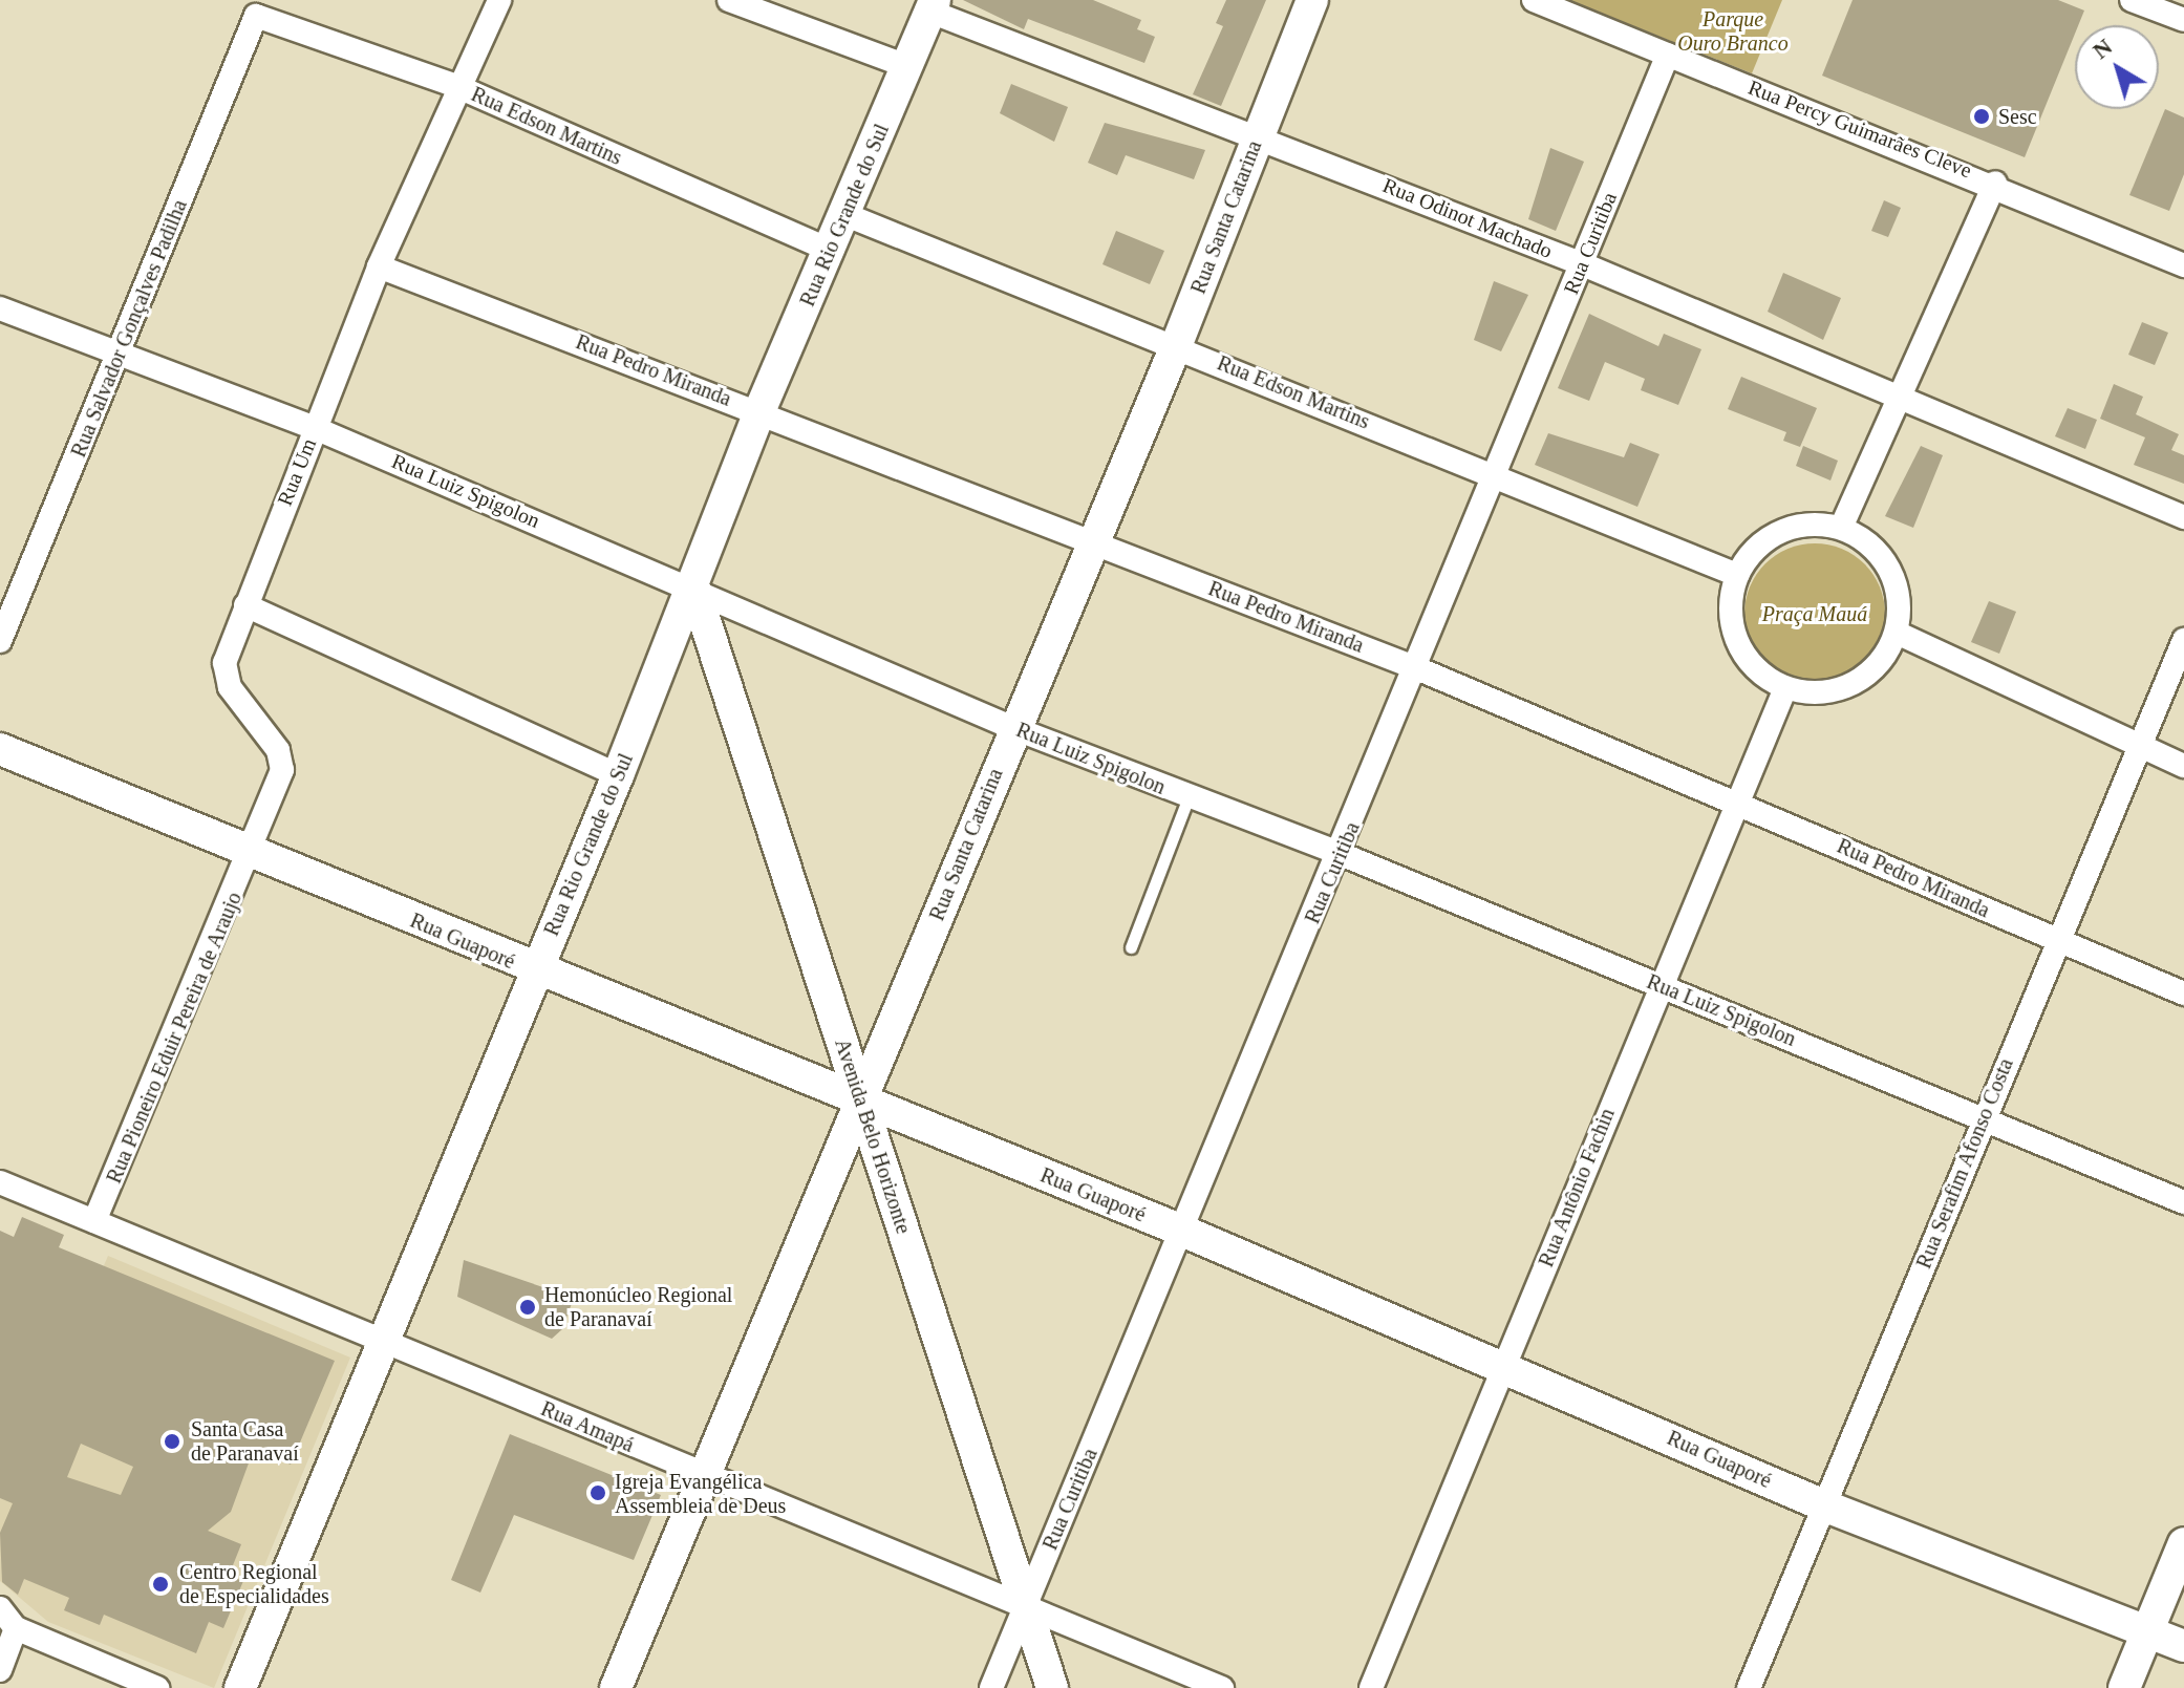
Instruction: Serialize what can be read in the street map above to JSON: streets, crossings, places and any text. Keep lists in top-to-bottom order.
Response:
{
  "streets": {
    "street": [
      "Rua Edson Martins",
      "Rua Percy Guimarães Cleve",
      "Rua Rio Grande do Sul",
      "Rua Santa Catarina",
      "Rua Odinot Machado",
      "Rua Curitiba",
      "Rua Salvador Gonçalves Padilha",
      "Rua Pedro Miranda",
      "Rua Um",
      "Rua Luiz Spigolon",
      "Rua Guaporé",
      "Rua Pioneiro Eduir Pereira de Araujo",
      "Avenida Belo Horizonte",
      "Rua Serafim Afonso Costa",
      "Rua Antônio Fachin",
      "Rua Amapá"
    ]
  },
  "crossings": [
    ["Rua Edson Martins", "Rua Rio Grande do Sul"],
    ["Rua Edson Martins", "Rua Santa Catarina"],
    ["Rua Edson Martins", "Rua Curitiba"],
    ["Rua Edson Martins", "Rua Salvador Gonçalves Padilha"],
    ["Rua Edson Martins", "Rua Um"],
    ["Rua Edson Martins", "Rua Antônio Fachin"],
    ["Rua Percy Guimarães Cleve", "Rua Curitiba"],
    ["Rua Rio Grande do Sul", "Rua Odinot Machado"],
    ["Rua Rio Grande do Sul", "Rua Pedro Miranda"],
    ["Rua Rio Grande do Sul", "Rua Luiz Spigolon"],
    ["Rua Rio Grande do Sul", "Rua Guaporé"],
    ["Rua Rio Grande do Sul", "Avenida Belo Horizonte"],
    ["Rua Rio Grande do Sul", "Rua Amapá"],
    ["Rua Santa Catarina", "Rua Odinot Machado"],
    ["Rua Santa Catarina", "Rua Pedro Miranda"],
    ["Rua Santa Catarina", "Rua Luiz Spigolon"],
    ["Rua Santa Catarina", "Rua Guaporé"],
    ["Rua Santa Catarina", "Avenida Belo Horizonte"],
    ["Rua Santa Catarina", "Rua Amapá"],
    ["Rua Odinot Machado", "Rua Curitiba"],
    ["Rua Curitiba", "Rua Pedro Miranda"],
    ["Rua Curitiba", "Rua Luiz Spigolon"],
    ["Rua Curitiba", "Rua Guaporé"],
    ["Rua Curitiba", "Avenida Belo Horizonte"],
    ["Rua Curitiba", "Rua Amapá"],
    ["Rua Salvador Gonçalves Padilha", "Rua Luiz Spigolon"],
    ["Rua Pedro Miranda", "Rua Um"],
    ["Rua Pedro Miranda", "Rua Serafim Afonso Costa"],
    ["Rua Pedro Miranda", "Rua Antônio Fachin"],
    ["Rua Um", "Rua Luiz Spigolon"],
    ["Rua Um", "Rua Guaporé"],
    ["Rua Um", "Rua Pioneiro Eduir Pereira de Araujo"],
    ["Rua Luiz Spigolon", "Avenida Belo Horizonte"],
    ["Rua Luiz Spigolon", "Rua Serafim Afonso Costa"],
    ["Rua Luiz Spigolon", "Rua Antônio Fachin"],
    ["Rua Guaporé", "Rua Pioneiro Eduir Pereira de Araujo"],
    ["Rua Guaporé", "Avenida Belo Horizonte"],
    ["Rua Guaporé", "Rua Serafim Afonso Costa"],
    ["Rua Guaporé", "Rua Antônio Fachin"],
    ["Rua Pioneiro Eduir Pereira de Araujo", "Rua Amapá"],
    ["Avenida Belo Horizonte", "Rua Amapá"]
  ],
  "parks": ["Parque Ouro Branco", "Praça Mauá"],
  "places": [
    "Sesc",
    "Hemonúcleo Regional de Paranavaí",
    "Santa Casa de Paranavaí",
    "Igreja Evangélica Assembleia de Deus",
    "Centro Regional de Especialidades"
  ],
  "north": "top left"
}
